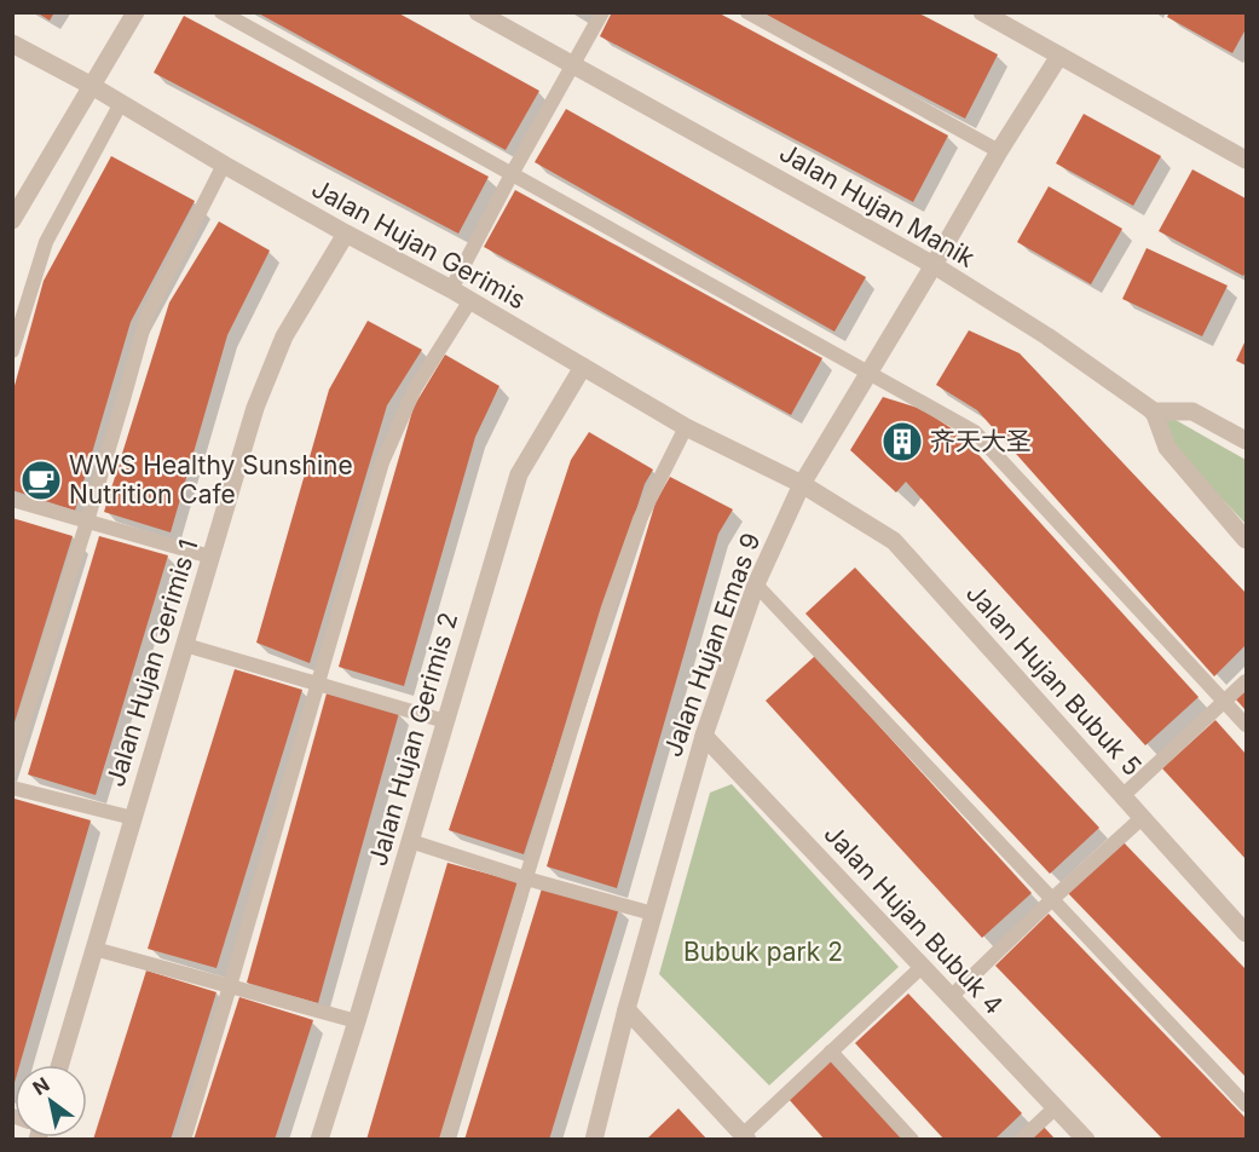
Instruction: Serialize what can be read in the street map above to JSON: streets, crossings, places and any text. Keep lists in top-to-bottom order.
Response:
{
  "streets": {
    "street": [
      "Jalan Hujan Manik",
      "Jalan Hujan Gerimis",
      "Jalan Hujan Emas 9",
      "Jalan Hujan Gerimis 1",
      "Jalan Hujan Bubuk 5",
      "Jalan Hujan Gerimis 2",
      "Jalan Hujan Bubuk 4"
    ]
  },
  "crossings": [
    ["Jalan Hujan Manik", "Jalan Hujan Emas 9"],
    ["Jalan Hujan Gerimis", "Jalan Hujan Emas 9"],
    ["Jalan Hujan Gerimis", "Jalan Hujan Gerimis 1"],
    ["Jalan Hujan Gerimis", "Jalan Hujan Bubuk 5"],
    ["Jalan Hujan Gerimis", "Jalan Hujan Gerimis 2"],
    ["Jalan Hujan Emas 9", "Jalan Hujan Bubuk 5"],
    ["Jalan Hujan Emas 9", "Jalan Hujan Bubuk 4"]
  ],
  "parks": ["Bubuk park 2"],
  "places": {
    "building": ["齐天大圣"],
    "cafe": ["WWS Healthy Sunshine Nutrition Cafe"]
  },
  "north": "top left"
}
